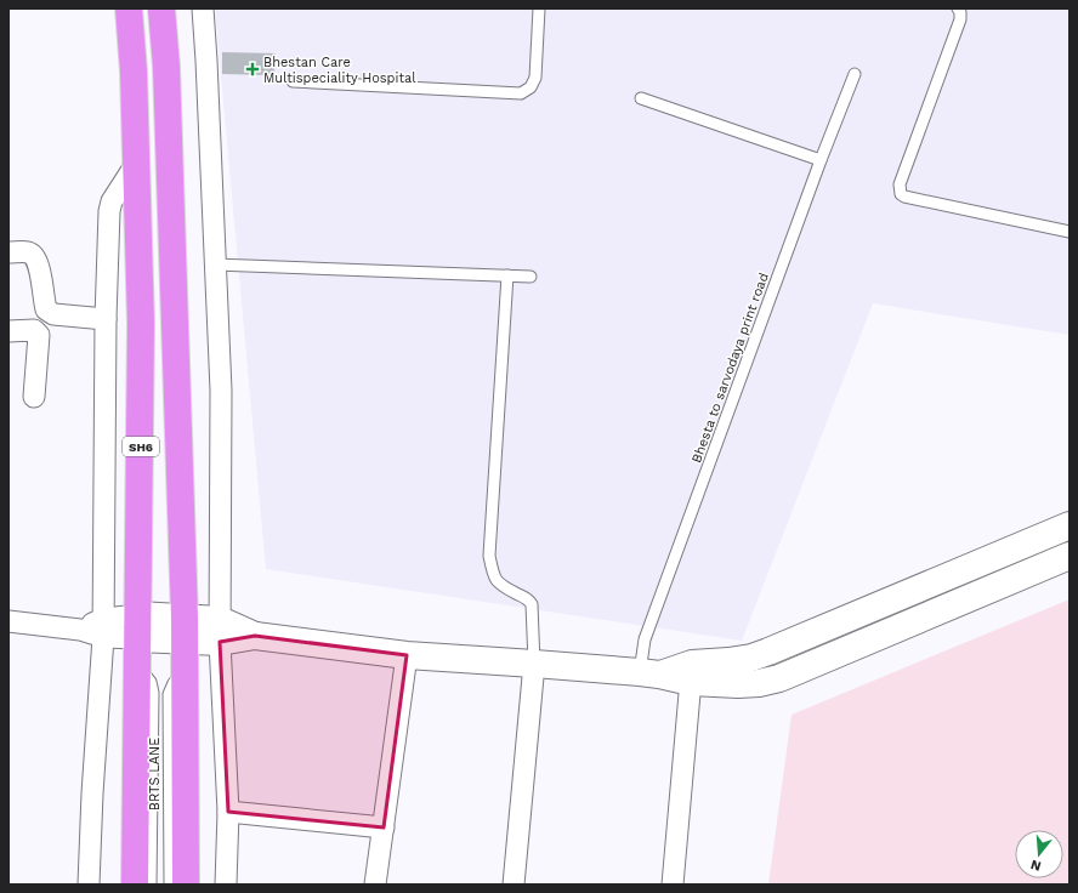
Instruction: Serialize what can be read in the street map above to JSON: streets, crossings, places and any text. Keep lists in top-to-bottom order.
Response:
{
  "streets": {
    "highway": ["SH6"],
    "lane": ["Bhesta to sarvodaya print road", "BRTS LANE"]
  },
  "places": {
    "health": ["Bhestan Care Multispeciality Hospital"]
  },
  "north": "bottom"
}
